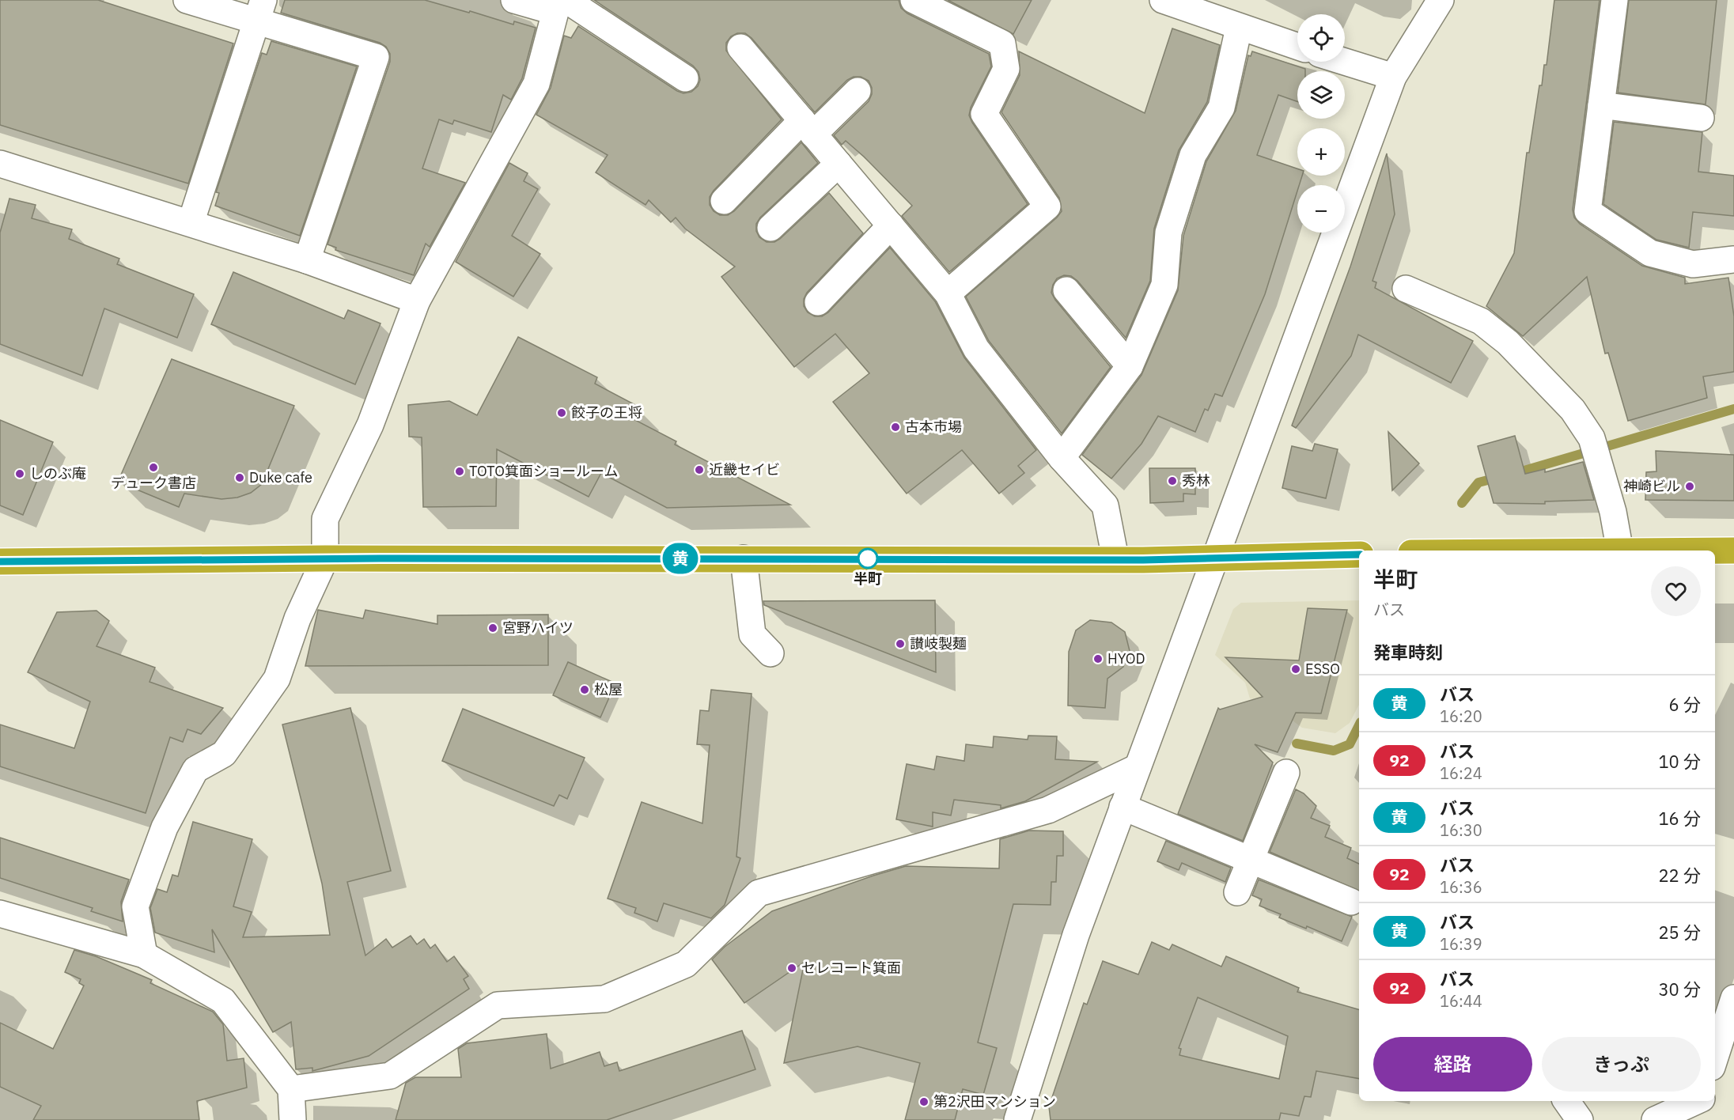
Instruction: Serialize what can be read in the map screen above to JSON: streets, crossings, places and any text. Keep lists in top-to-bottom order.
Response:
{
  "places": [
    "餃子の王将",
    "古本市場",
    "デューク書店",
    "近畿セイビ",
    "TOTO箕面ショールーム",
    "しのぶ庵",
    "Duke cafe",
    "秀林",
    "神崎ビル",
    "半町",
    "宮野ハイツ",
    "讃岐製麺",
    "HYOD",
    "ESSO",
    "松屋",
    "セレコート箕面",
    "第2沢田マンション"
  ],
  "lines": ["bus line 黄"],
  "page": {
    "on_map": "黄",
    "map_buttons": ["+", "−"],
    "heading": [
      ["半町", "バス"],
      "発車時刻"
    ],
    "list": [
      {
        "mark": "黄",
        "name": "バス",
        "note": "16:20",
        "value": "6 分"
      },
      {
        "mark": "92",
        "name": "バス",
        "note": "16:24",
        "value": "10 分"
      },
      {
        "mark": "黄",
        "name": "バス",
        "note": "16:30",
        "value": "16 分"
      },
      {
        "mark": "92",
        "name": "バス",
        "note": "16:36",
        "value": "22 分"
      },
      {
        "mark": "黄",
        "name": "バス",
        "note": "16:39",
        "value": "25 分"
      },
      {
        "mark": "92",
        "name": "バス",
        "note": "16:44",
        "value": "30 分"
      }
    ],
    "buttons": ["経路", "きっぷ"]
  }
}
